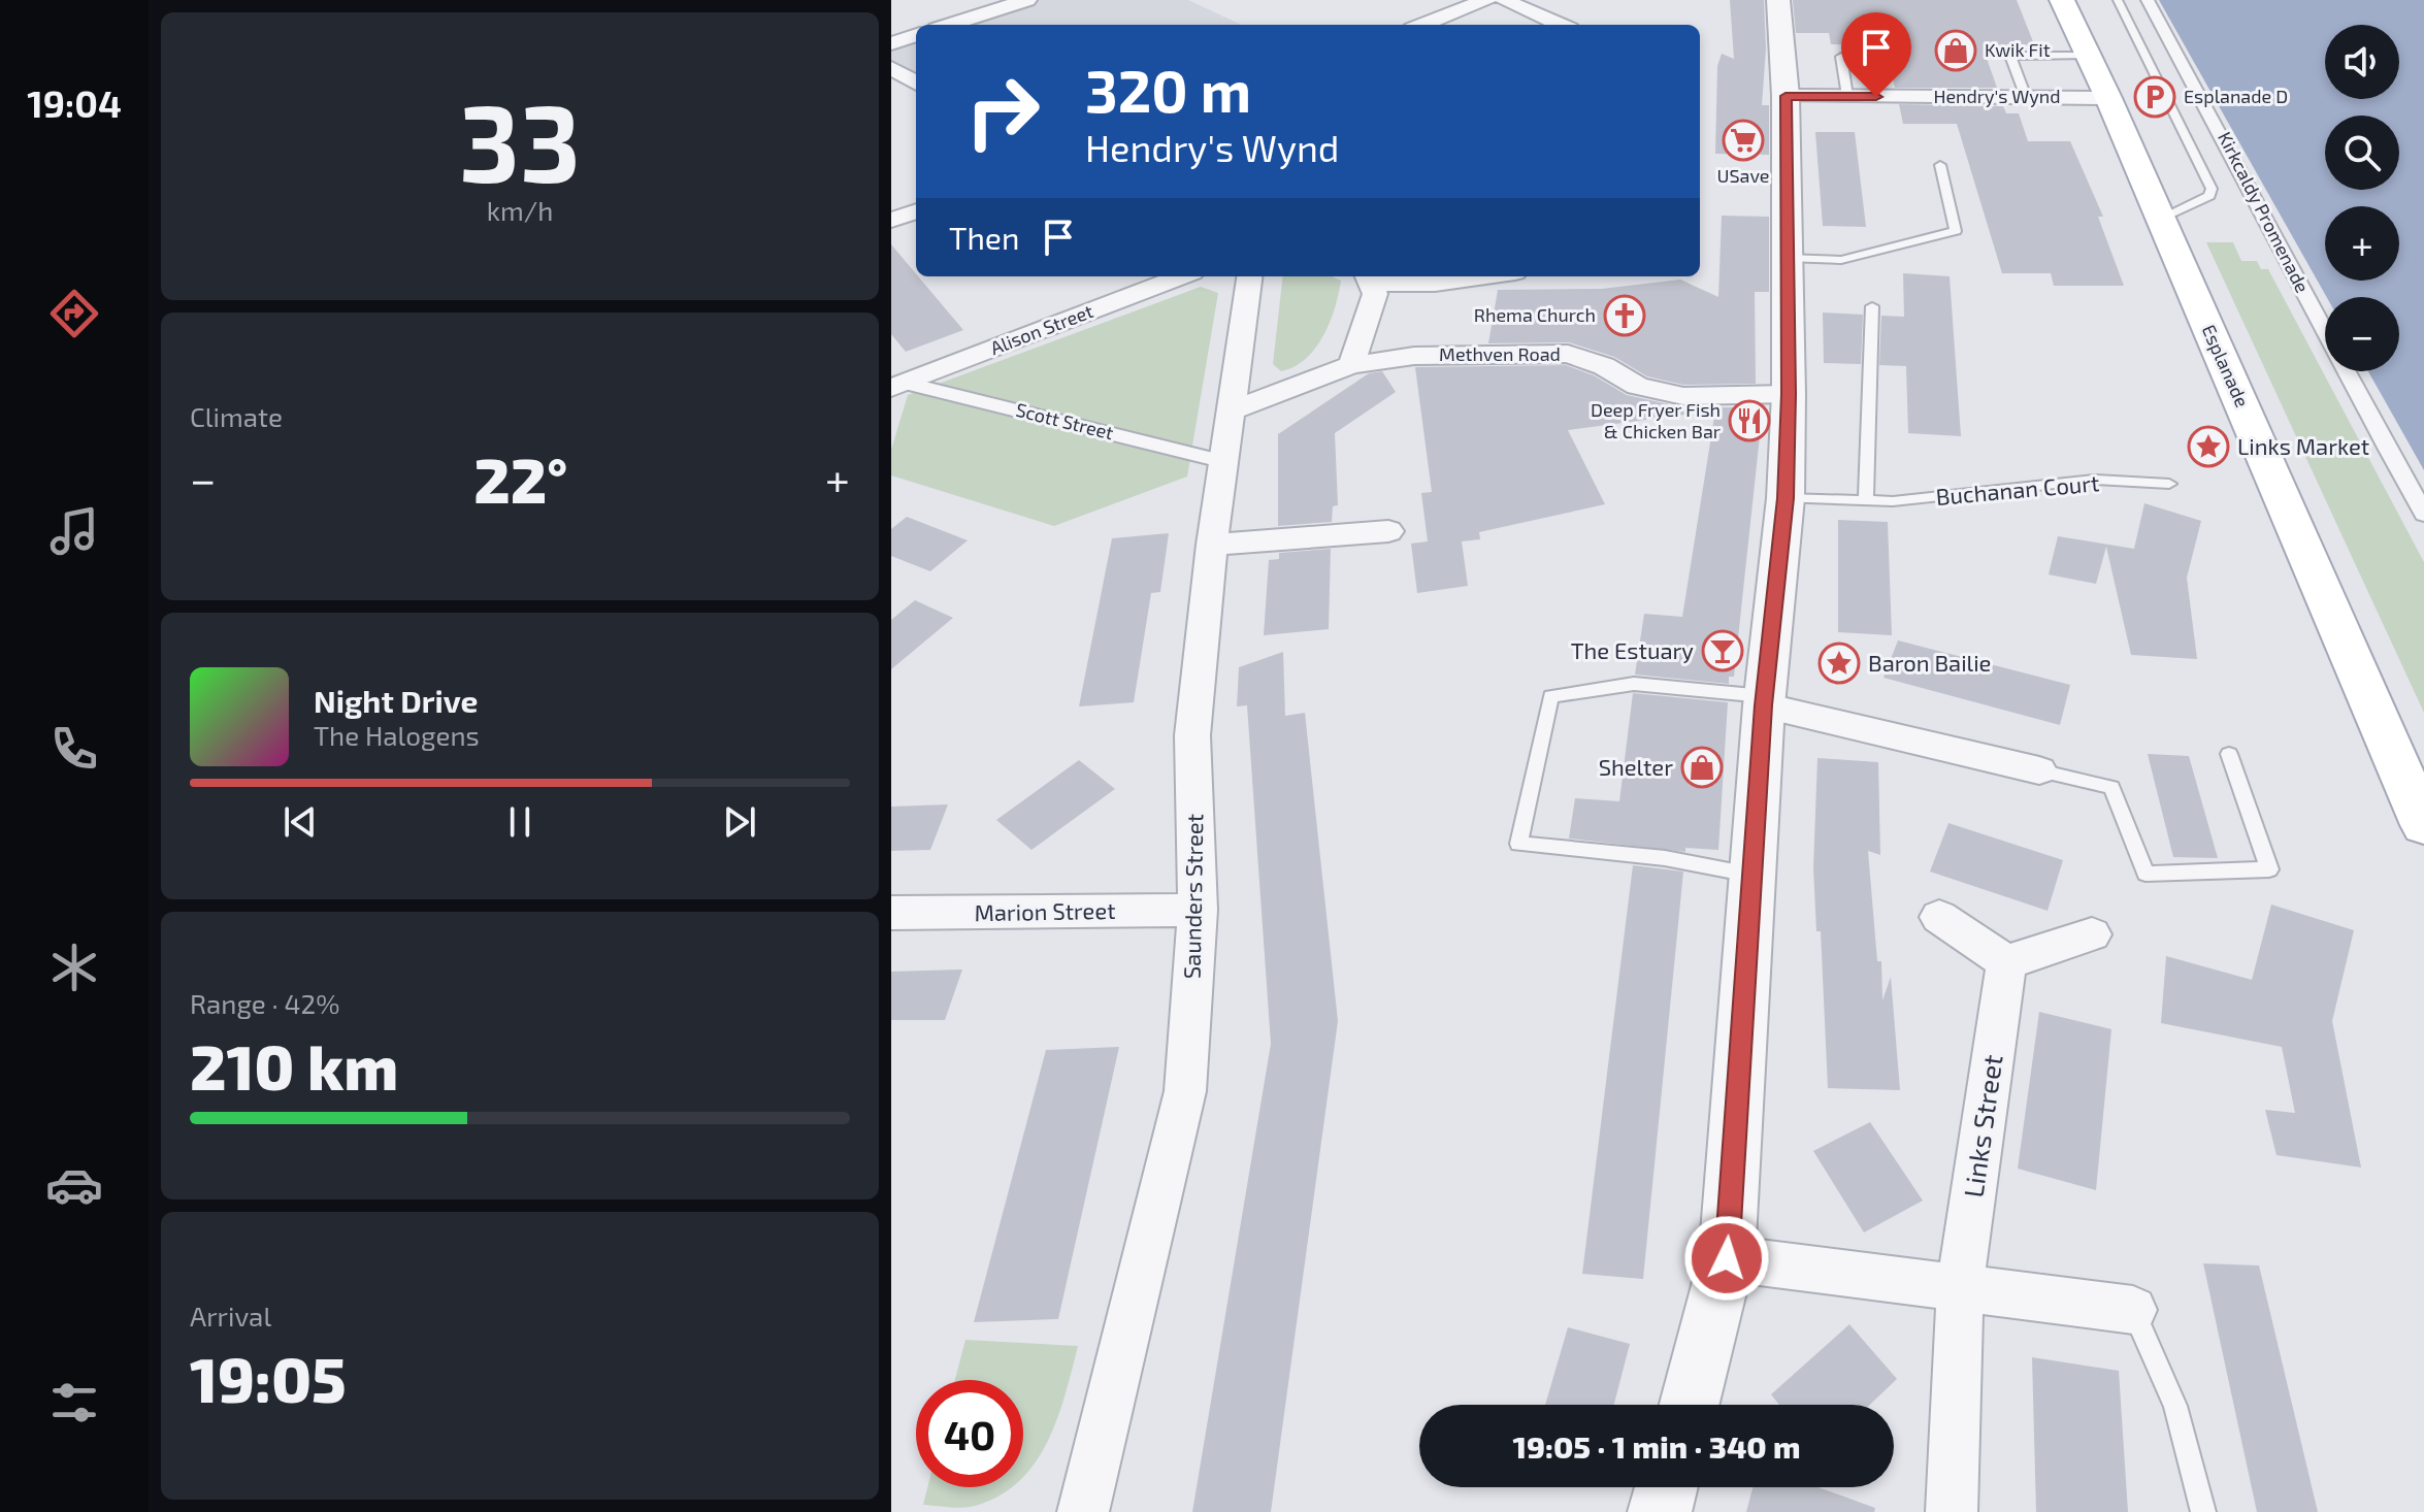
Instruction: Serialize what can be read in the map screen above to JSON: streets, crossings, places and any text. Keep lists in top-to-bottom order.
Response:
{
  "streets": {
    "main road": ["Esplanade"],
    "street": [
      "Hendry's Wynd",
      "Kirkcaldy Promenade",
      "Alison Street",
      "Methven Road",
      "Scott Street",
      "Saunders Street",
      "Marion Street",
      "Links Street"
    ],
    "lane": ["Buchanan Court"]
  },
  "crossings": [
    ["Hendry's Wynd", "Esplanade"],
    ["Alison Street", "Scott Street"],
    ["Methven Road", "Saunders Street"],
    ["Scott Street", "Saunders Street"],
    ["Saunders Street", "Marion Street"]
  ],
  "places": {
    "shop": ["Kwik Fit", "Shelter"],
    "parking": ["Esplanade D"],
    "supermarket": ["USave"],
    "church": ["Rhema Church"],
    "restaurant": ["Deep Fryer Fish & Chicken Bar"],
    "place": ["Links Market", "Baron Bailie"],
    "bar": ["The Estuary"]
  },
  "page": {
    "tabs": "19:04",
    "tile": [
      ["33", "km/h"],
      "Climate",
      ["Range · 42%", "210 km"],
      ["Arrival", "19:05"]
    ],
    "map_buttons": ["+", "−"],
    "turn": ["320 m", "Hendry's Wynd"],
    "then": "Then",
    "heat": ["−", "22°", "+"],
    "song": ["Night Drive", "The Halogens"],
    "limit": "40",
    "trip": "19:05 · 1 min · 340 m"
  }
}
